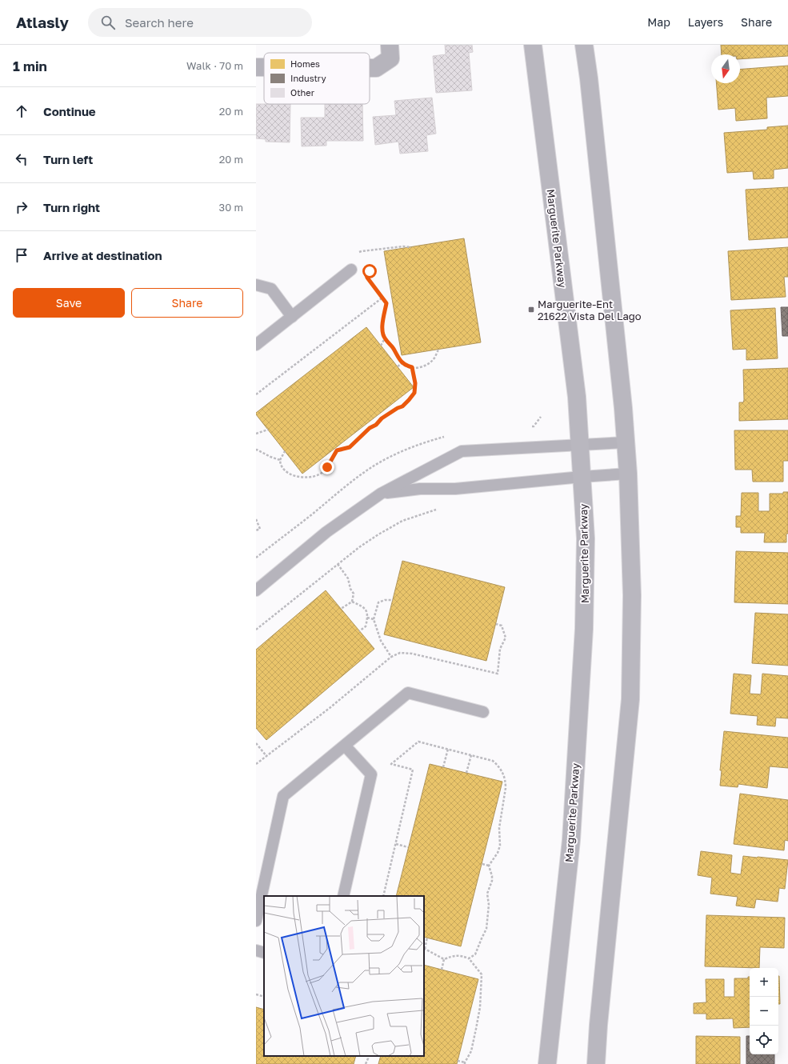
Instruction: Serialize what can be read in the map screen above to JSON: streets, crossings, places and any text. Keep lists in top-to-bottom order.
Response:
{
  "streets": {
    "main road": ["Marguerite Parkway"]
  },
  "places": {
    "transit": ["Marguerite-Ent 21622 Vista Del Lago"]
  },
  "legend": ["Homes", "Industry", "Other"],
  "north": "bottom",
  "page": {
    "header": "Atlasly",
    "search": "Search here",
    "nav": ["Map", "Layers", "Share"],
    "heading": ["1 min", "Walk · 70 m"],
    "list": [
      ["Continue", "20 m"],
      ["Turn left", "20 m"],
      ["Turn right", "30 m"],
      "Arrive at destination"
    ],
    "buttons": ["Save", "Share"],
    "map_buttons": ["+", "−"]
  }
}
